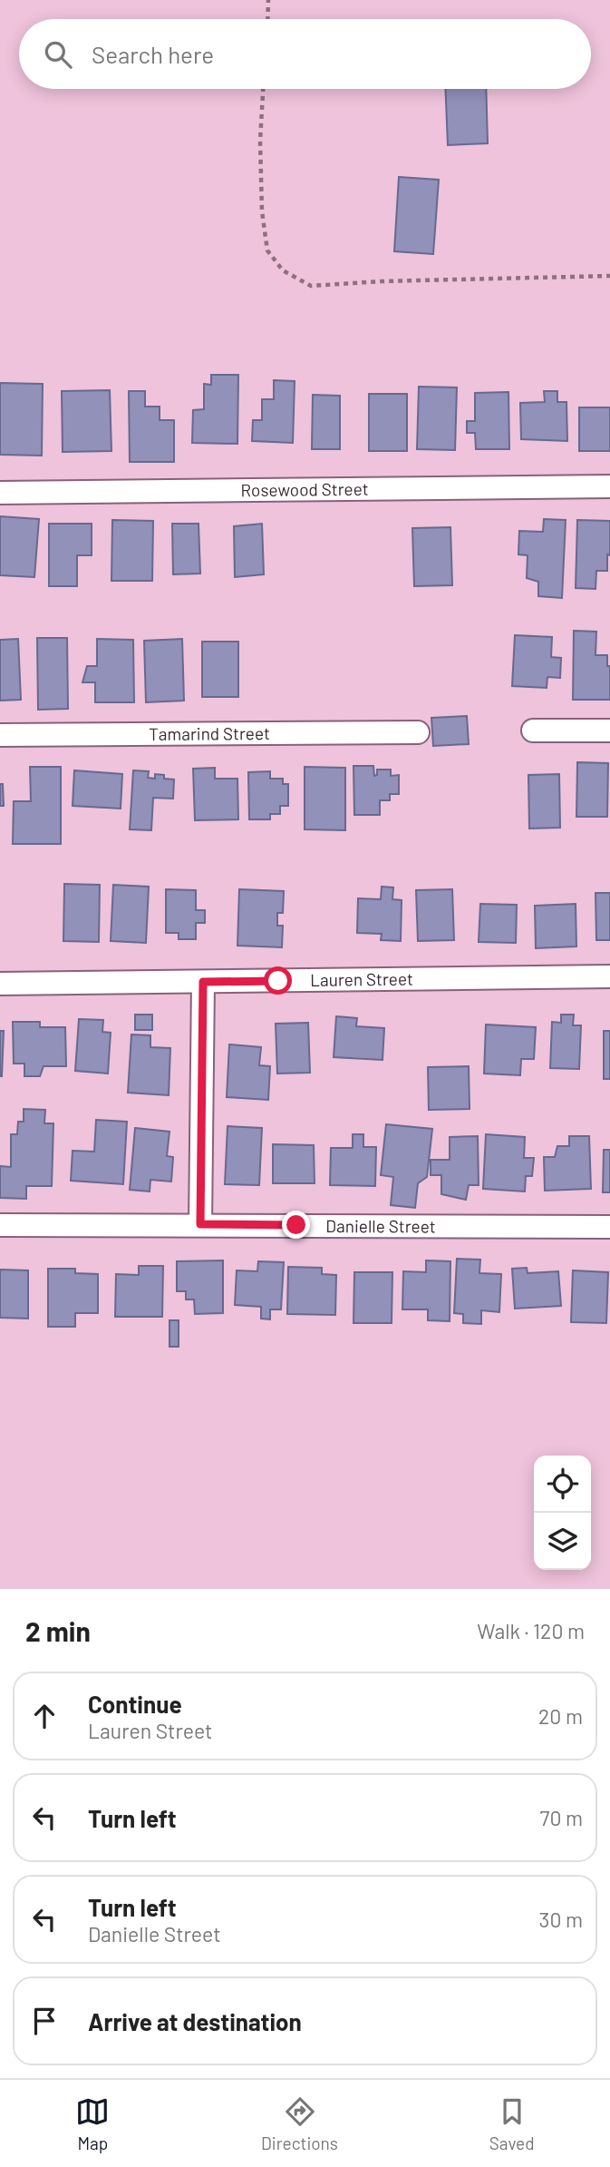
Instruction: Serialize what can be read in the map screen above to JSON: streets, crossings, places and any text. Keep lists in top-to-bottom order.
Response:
{
  "streets": {
    "street": [
      "Rosewood Street",
      "Tamarind Street",
      "Lauren Street",
      "Danielle Street"
    ]
  },
  "page": {
    "search": "Search here",
    "heading": ["2 min", "Walk · 120 m"],
    "list": [
      ["Continue", "Lauren Street", "20 m"],
      ["Turn left", "70 m"],
      ["Turn left", "Danielle Street", "30 m"],
      "Arrive at destination"
    ],
    "nav": ["Map", "Directions", "Saved"]
  }
}
